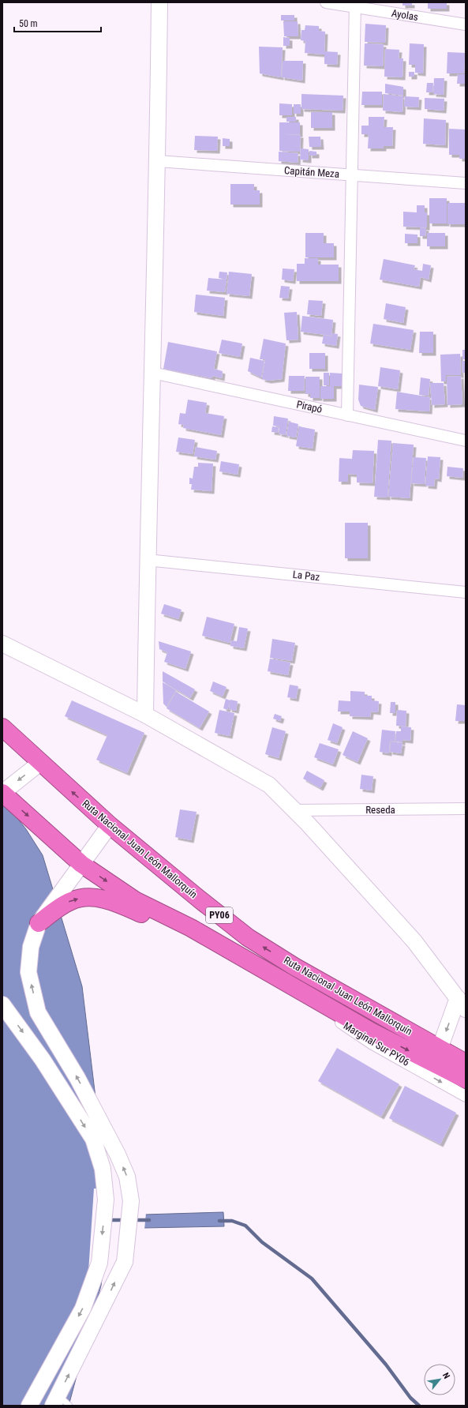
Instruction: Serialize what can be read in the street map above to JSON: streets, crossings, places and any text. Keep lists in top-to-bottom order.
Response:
{
  "streets": {
    "highway": ["Ruta Nacional Juan León Mallorquín", "PY06"],
    "street": [
      "Ayolas",
      "Capitán Meza",
      "Pirapó",
      "La Paz",
      "Reseda",
      "Marginal Sur PY06"
    ]
  },
  "crossings": [
    ["Ruta Nacional Juan León Mallorquín", "Marginal Sur PY06"]
  ],
  "one_way": ["Marginal Sur PY06"],
  "scale_bar": "50 m",
  "north": "top right"
}
